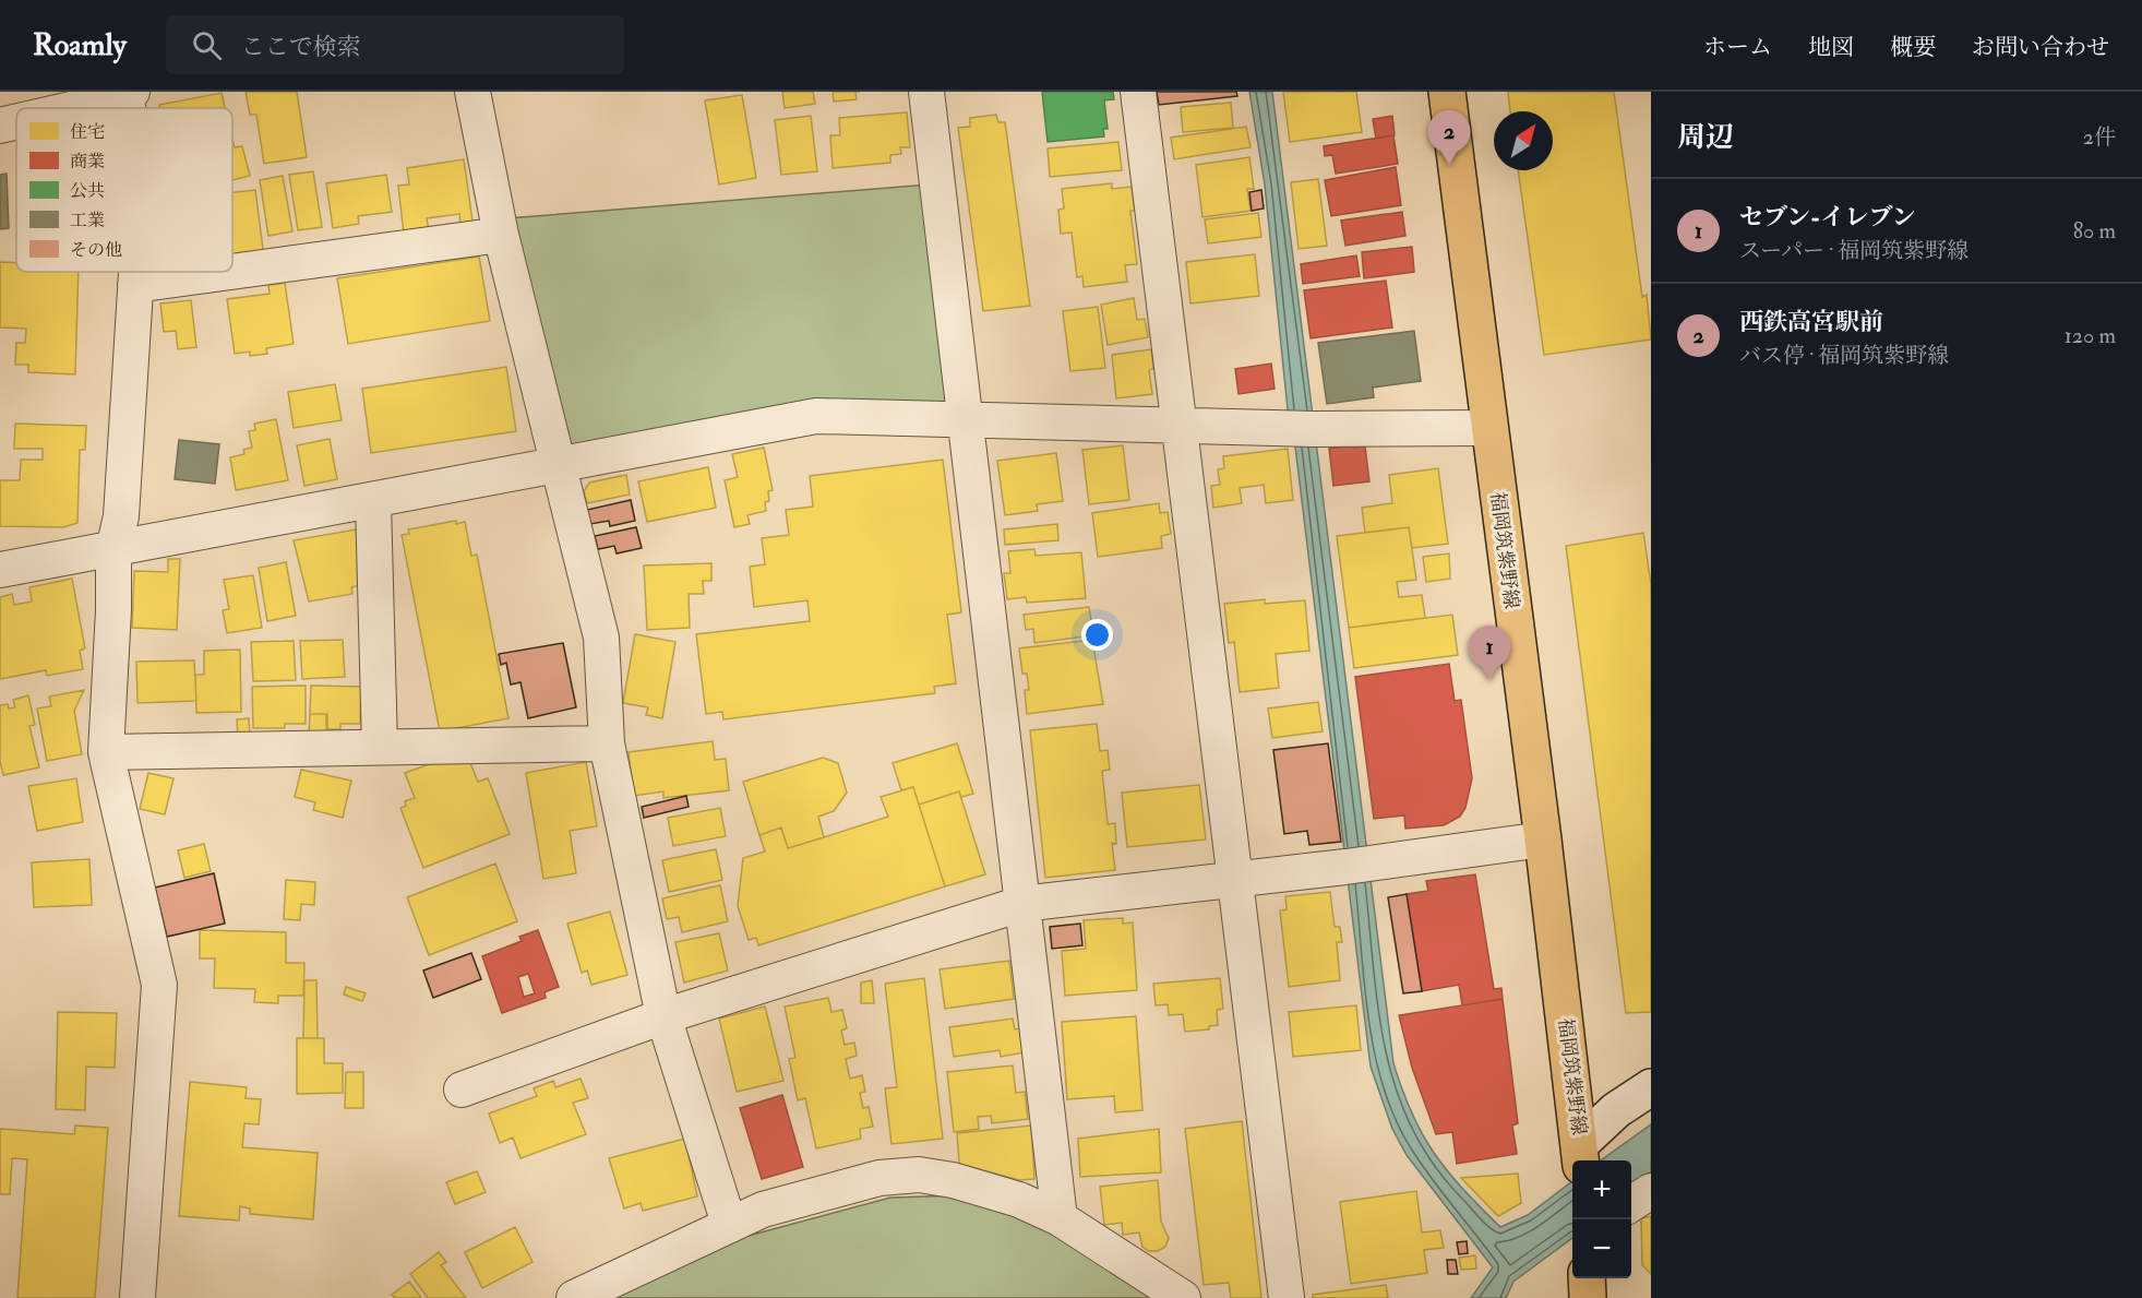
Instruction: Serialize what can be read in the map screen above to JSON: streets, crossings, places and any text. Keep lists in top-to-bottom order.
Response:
{
  "streets": {
    "main road": ["福岡筑紫野線"]
  },
  "legend": [
    "住宅",
    "商業",
    "公共",
    "工業",
    "その他"
  ],
  "north": "top right",
  "page": {
    "header": "Roamly",
    "search": "ここで検索",
    "nav": [
      "ホーム",
      "地図",
      "概要",
      "お問い合わせ"
    ],
    "heading": ["周辺", "2件"],
    "pins": ["2", "1"],
    "list": [
      {
        "mark": "1",
        "name": "セブン-イレブン",
        "note": "スーパー · 福岡筑紫野線",
        "value": "80 m"
      },
      {
        "mark": "2",
        "name": "西鉄高宮駅前",
        "note": "バス停 · 福岡筑紫野線",
        "value": "120 m"
      }
    ],
    "map_buttons": ["+", "−"]
  }
}
